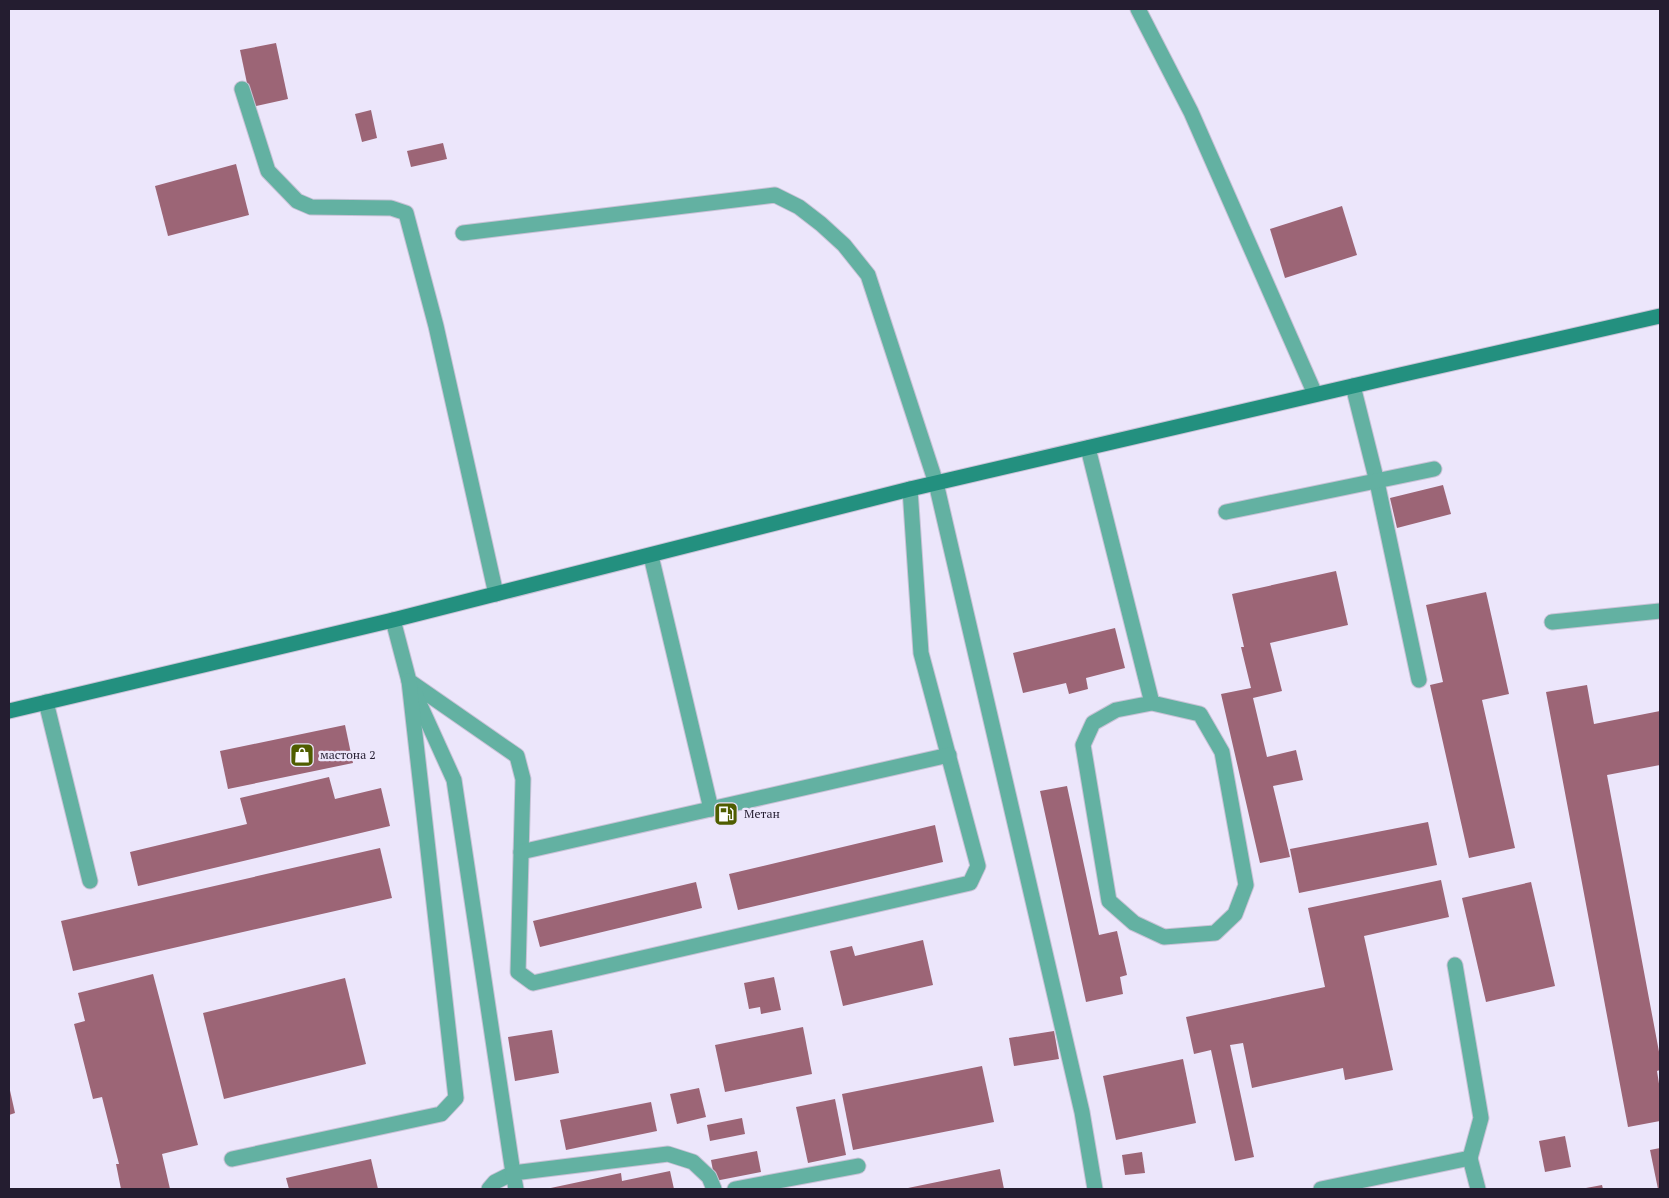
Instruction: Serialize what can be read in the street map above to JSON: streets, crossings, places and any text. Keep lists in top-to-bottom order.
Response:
{
  "places": {
    "shop": ["мастона 2"],
    "fuel station": ["Метан"]
  }
}
